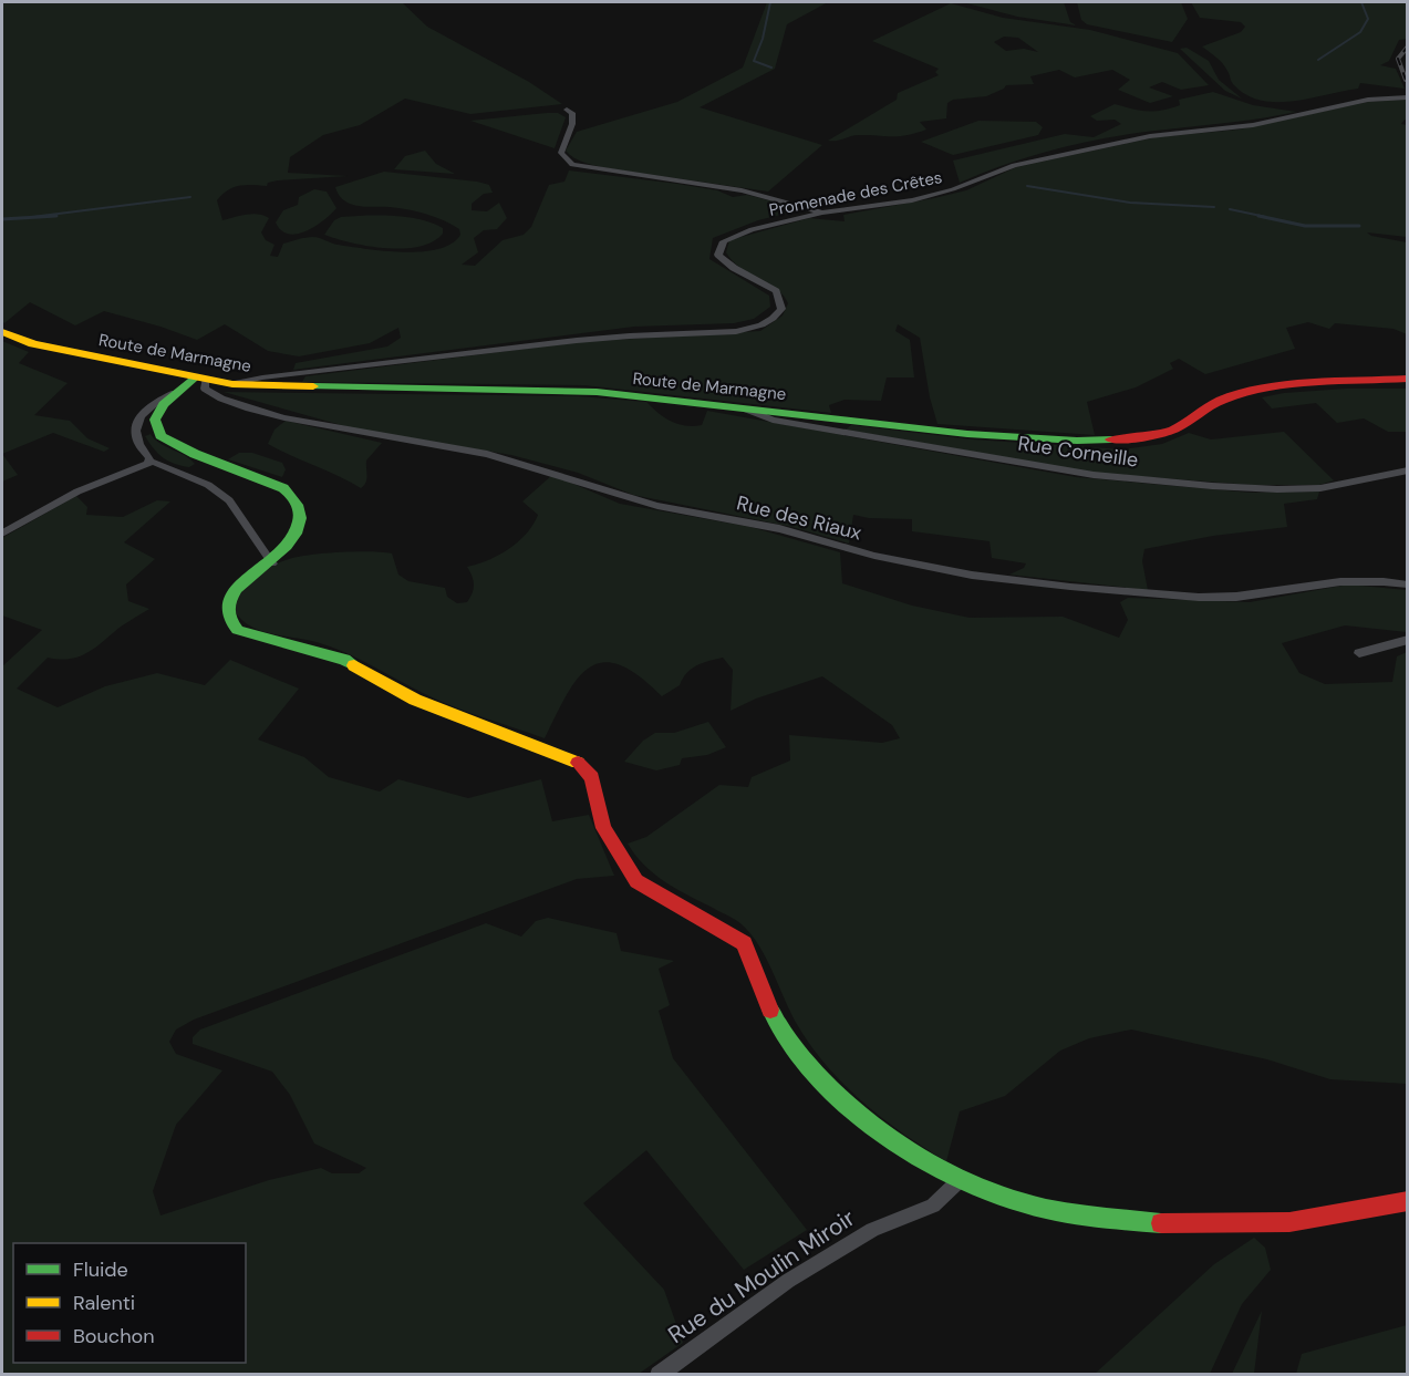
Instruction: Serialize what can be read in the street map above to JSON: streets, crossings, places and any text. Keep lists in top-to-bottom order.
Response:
{
  "streets": {
    "street": [
      "Promenade des Crêtes",
      "Route de Marmagne",
      "Rue Corneille",
      "Rue des Riaux",
      "Rue du Moulin Miroir"
    ]
  },
  "crossings": [
    ["Promenade des Crêtes", "Route de Marmagne"],
    ["Route de Marmagne", "Rue Corneille"],
    ["Route de Marmagne", "Rue des Riaux"]
  ],
  "legend": ["Fluide", "Ralenti", "Bouchon"]
}
